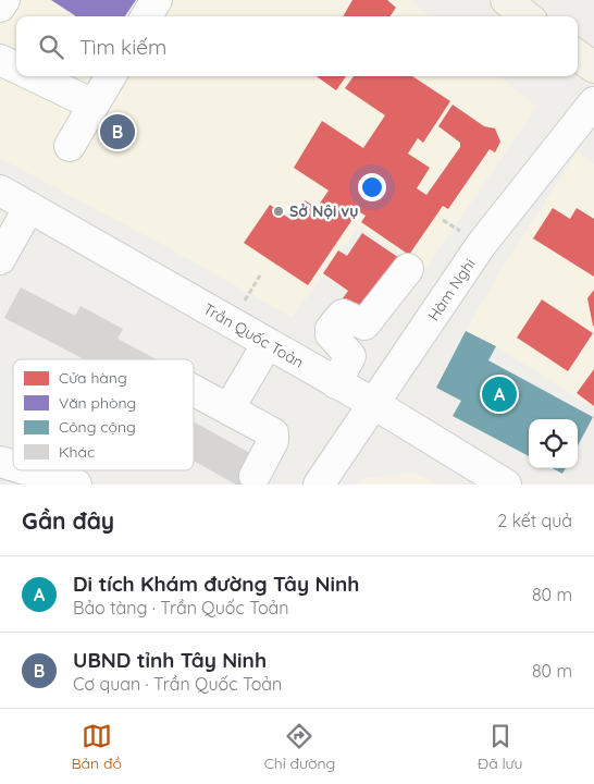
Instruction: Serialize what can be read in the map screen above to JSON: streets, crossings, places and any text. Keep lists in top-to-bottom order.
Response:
{
  "streets": {
    "street": ["Hàm Nghi", "Trần Quốc Toản"]
  },
  "crossings": [
    ["Hàm Nghi", "Trần Quốc Toản"]
  ],
  "places": ["Sở Nội vụ"],
  "legend": [
    "Cửa hàng",
    "Văn phòng",
    "Công cộng",
    "Khác"
  ],
  "page": {
    "search": "Tìm kiếm",
    "pins": ["B", "A"],
    "heading": ["Gần đây", "2 kết quả"],
    "list": [
      {
        "mark": "A",
        "name": "Di tích Khám đường Tây Ninh",
        "note": "Bảo tàng · Trần Quốc Toản",
        "value": "80 m"
      },
      {
        "mark": "B",
        "name": "UBND tỉnh Tây Ninh",
        "note": "Cơ quan · Trần Quốc Toản",
        "value": "80 m"
      }
    ],
    "nav": ["Bản đồ", "Chỉ đường", "Đã lưu"]
  }
}
